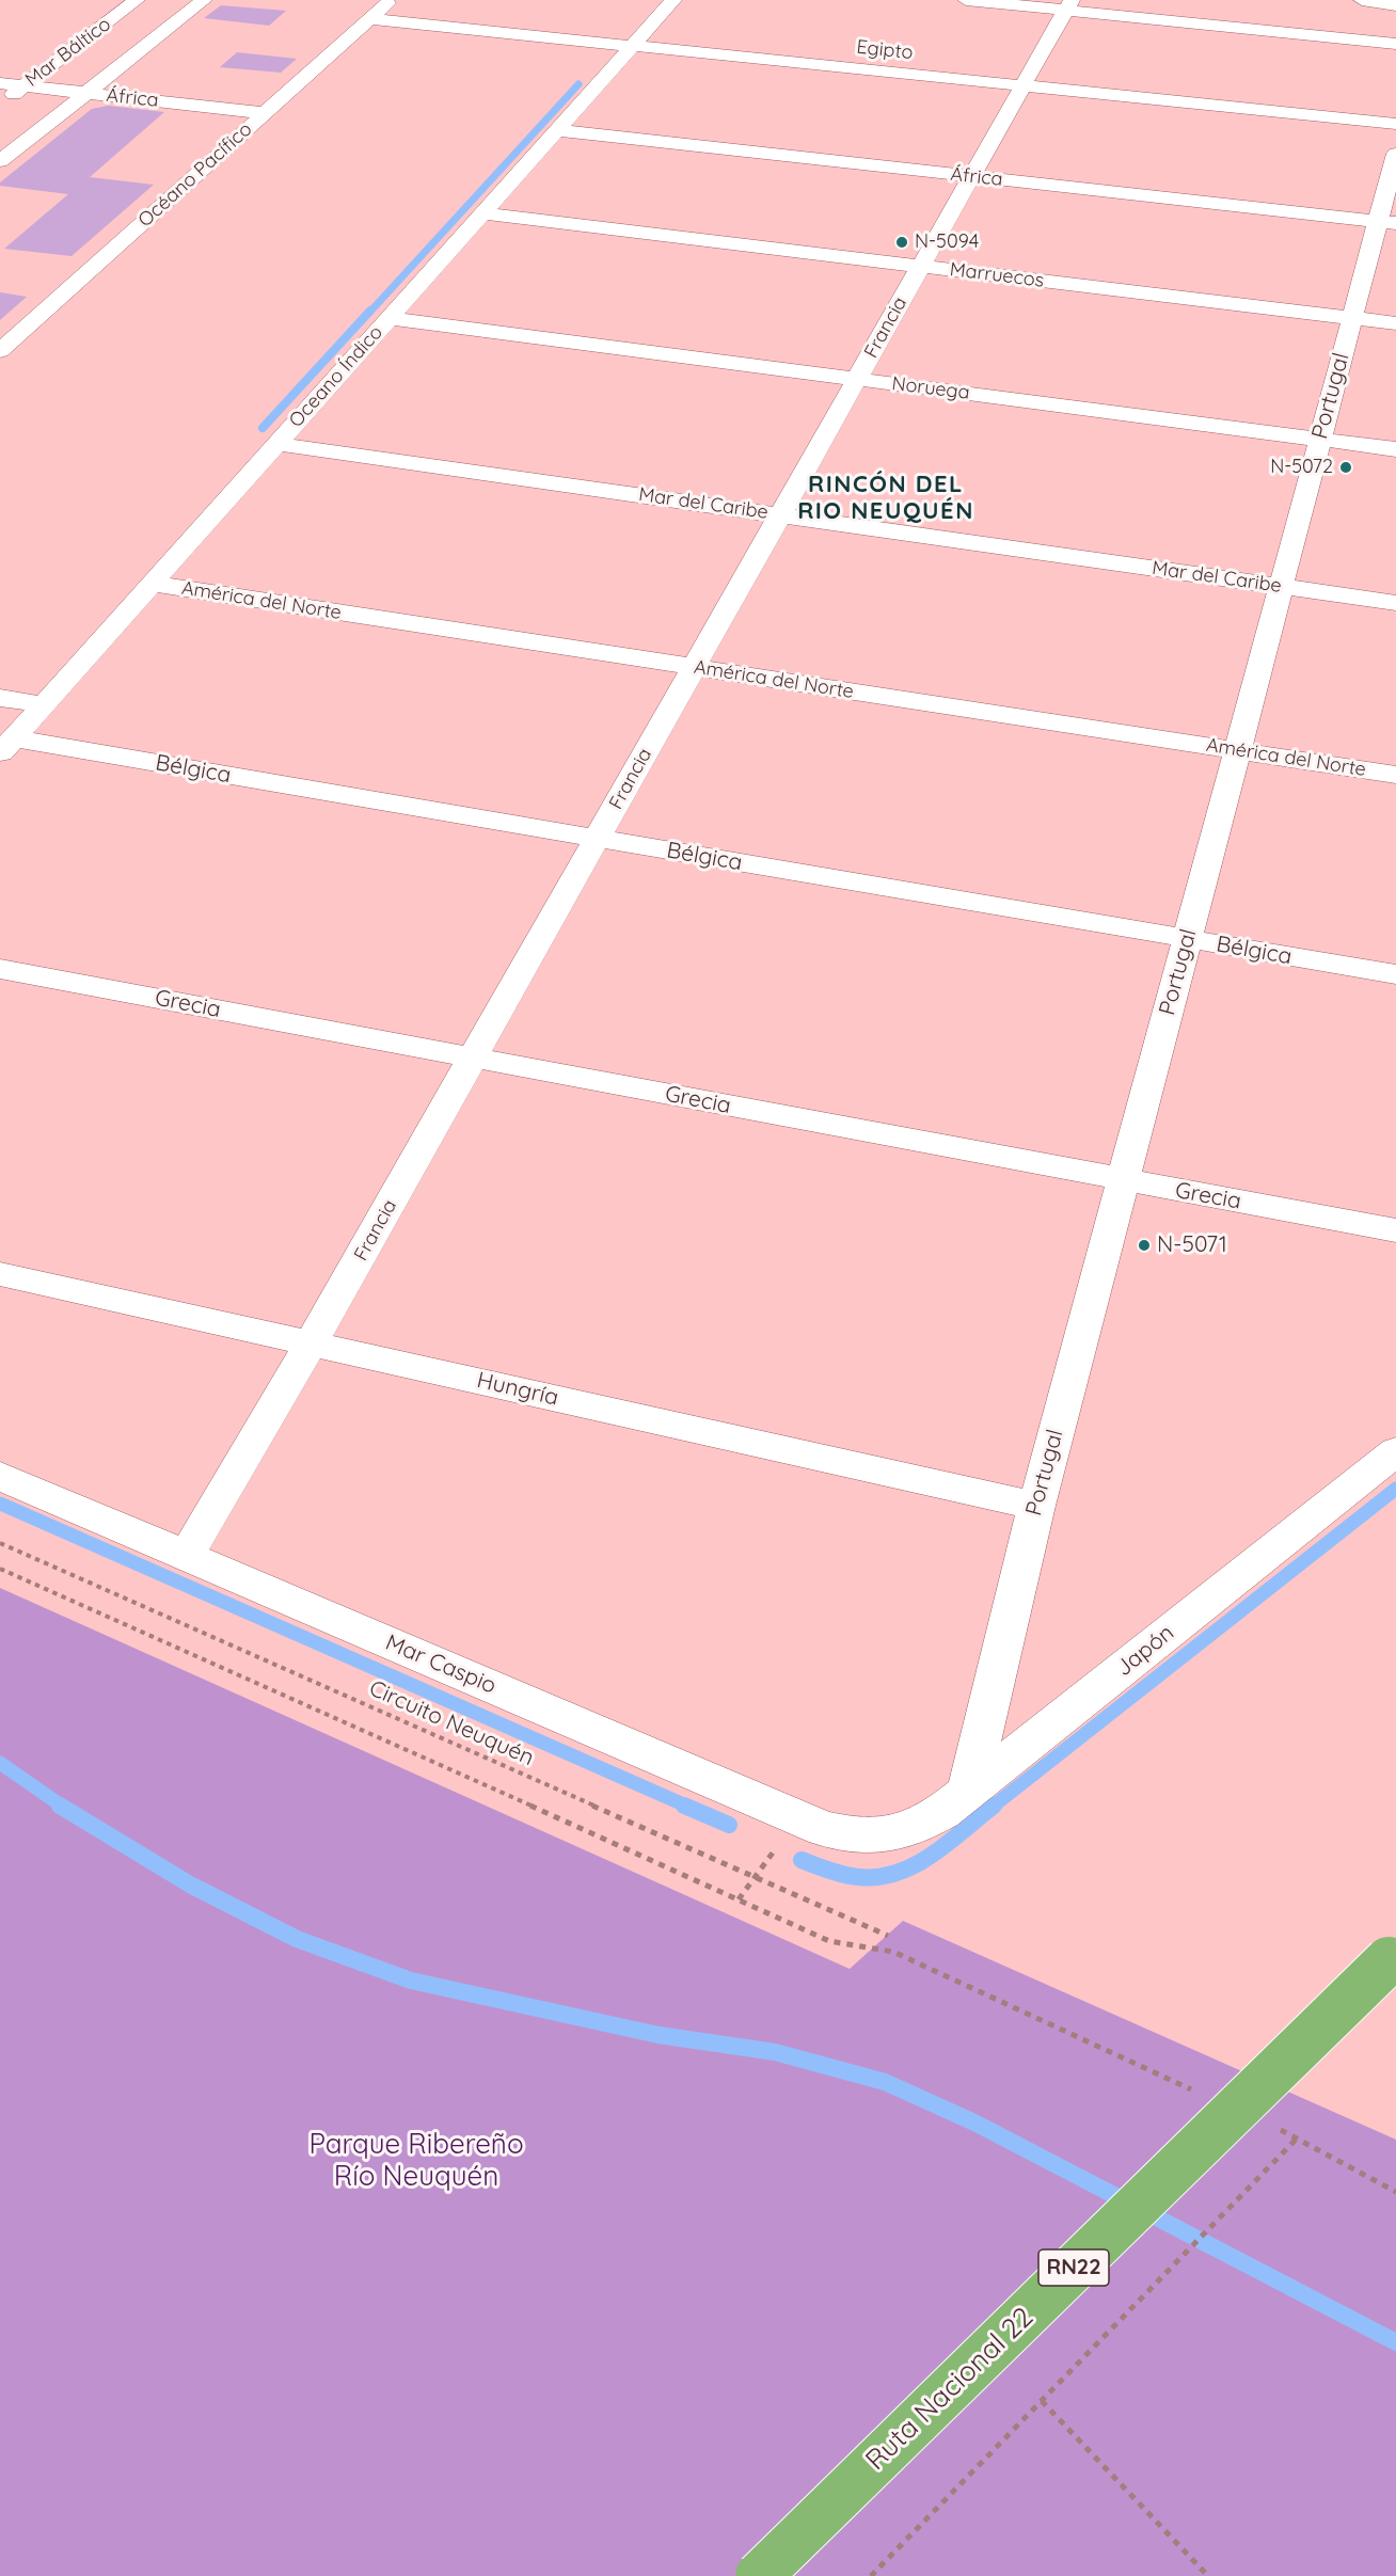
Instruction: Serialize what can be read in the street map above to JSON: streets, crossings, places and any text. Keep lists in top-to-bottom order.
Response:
{
  "streets": {
    "highway": ["RN22", "Ruta Nacional 22"],
    "street": [
      "Egipto",
      "Mar Báltico",
      "África",
      "Océano Pacífico",
      "Marruecos",
      "Francia",
      "Oceano Índico",
      "Noruega",
      "Portugal",
      "Mar del Caribe",
      "América del Norte",
      "Bélgica",
      "Grecia",
      "Hungría",
      "Japón",
      "Mar Caspio"
    ],
    "path": ["Circuito Neuquén"]
  },
  "crossings": [
    ["Egipto", "Océano Pacífico"],
    ["Egipto", "Francia"],
    ["Egipto", "Oceano Índico"],
    ["Mar Báltico", "África"],
    ["África", "Océano Pacífico"],
    ["África", "Francia"],
    ["África", "Oceano Índico"],
    ["África", "Portugal"],
    ["Marruecos", "Francia"],
    ["Marruecos", "Oceano Índico"],
    ["Marruecos", "Portugal"],
    ["Francia", "Noruega"],
    ["Francia", "Mar del Caribe"],
    ["Francia", "América del Norte"],
    ["Francia", "Bélgica"],
    ["Francia", "Grecia"],
    ["Francia", "Hungría"],
    ["Francia", "Mar Caspio"],
    ["Oceano Índico", "Noruega"],
    ["Oceano Índico", "Mar del Caribe"],
    ["Oceano Índico", "América del Norte"],
    ["Oceano Índico", "Bélgica"],
    ["Noruega", "Portugal"],
    ["Portugal", "Mar del Caribe"],
    ["Portugal", "América del Norte"],
    ["Portugal", "Bélgica"],
    ["Portugal", "Grecia"],
    ["Portugal", "Hungría"],
    ["Portugal", "Japón"],
    ["Japón", "Mar Caspio"]
  ],
  "districts": ["RINCÓN DEL RIO NEUQUÉN"],
  "parks": ["Parque Ribereño Río Neuquén"],
  "places": ["N-5094", "N-5072", "N-5071"]
}
